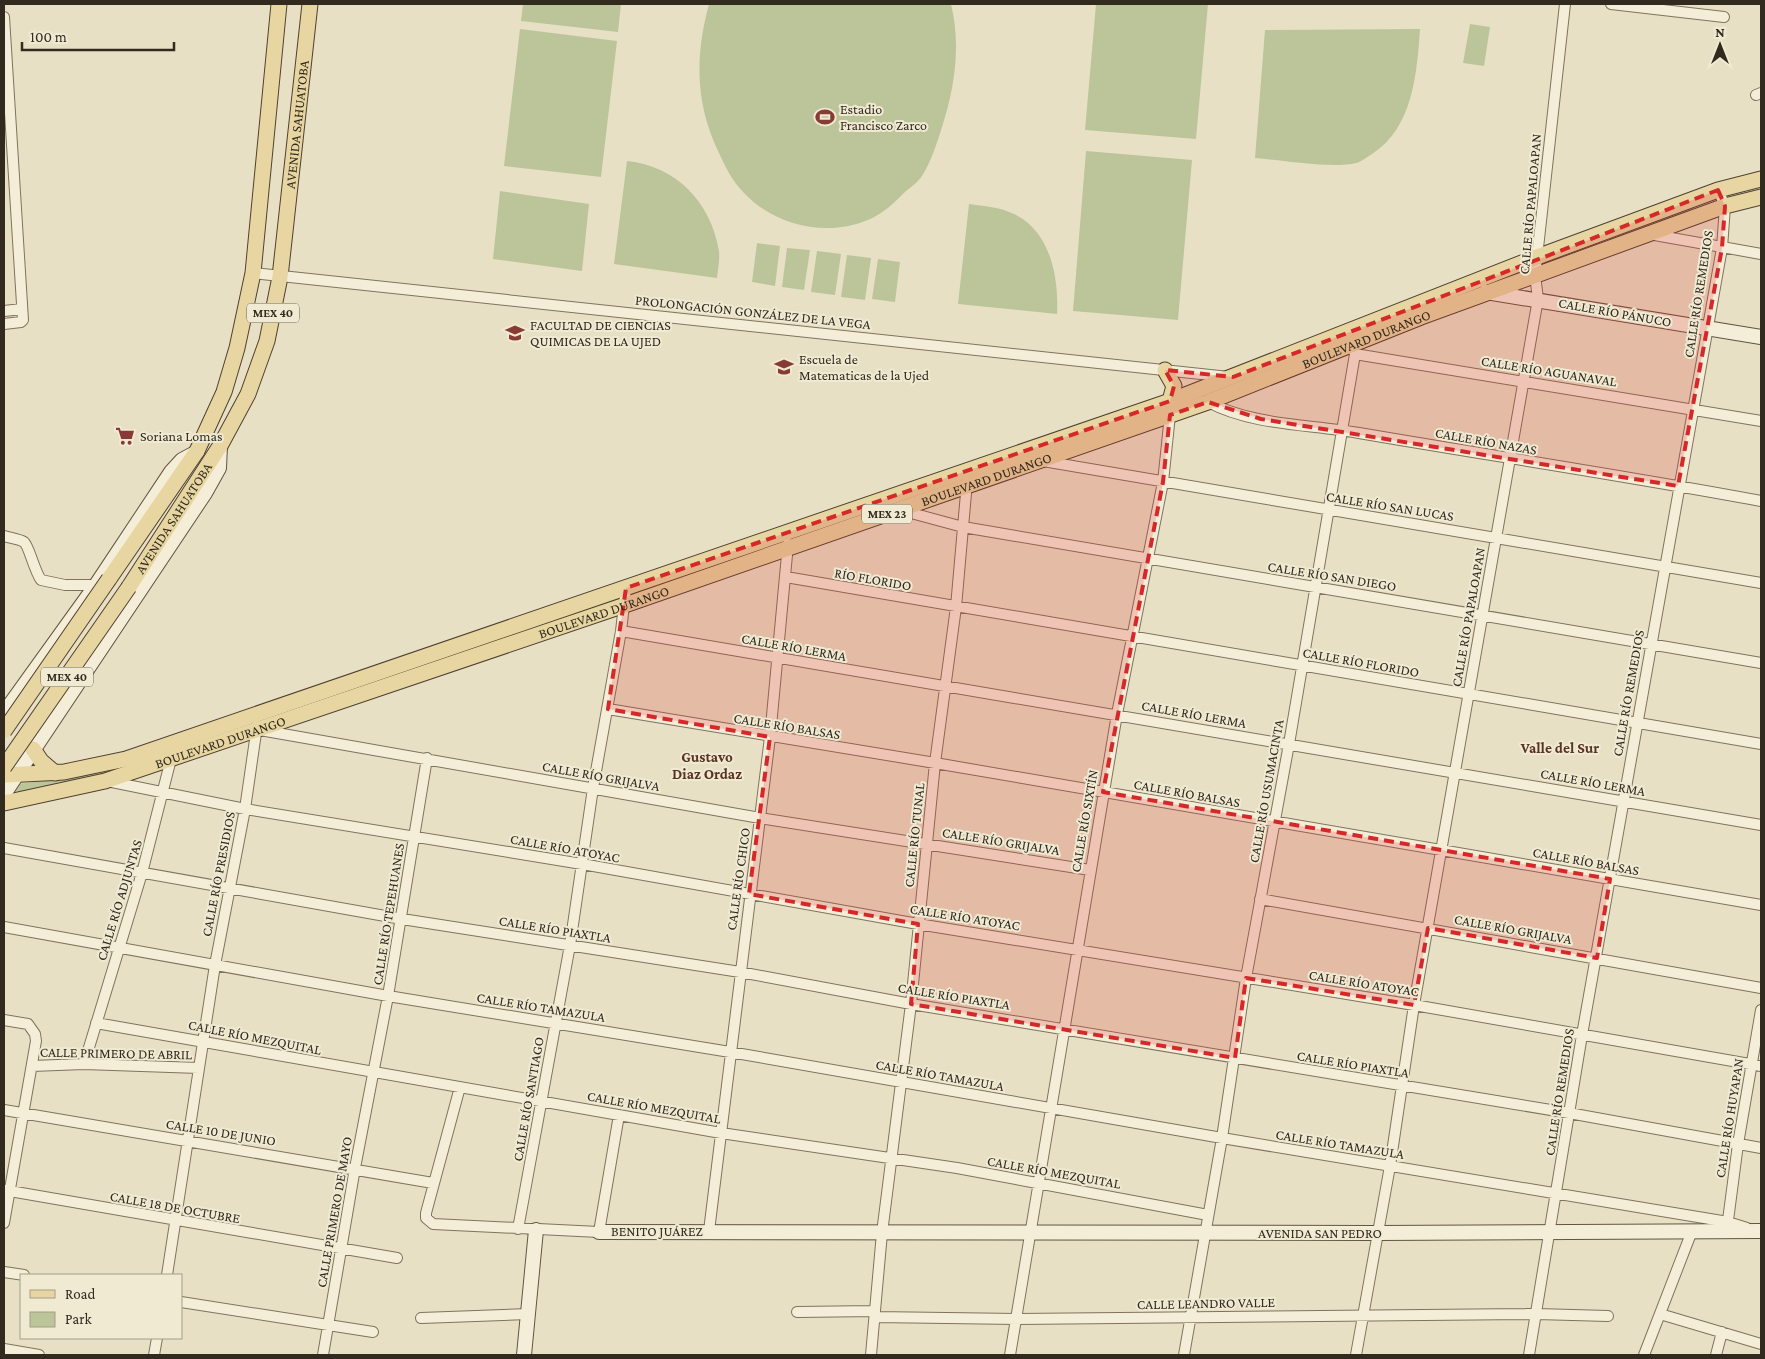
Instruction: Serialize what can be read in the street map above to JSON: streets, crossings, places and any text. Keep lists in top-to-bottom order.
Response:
{
  "streets": {
    "main road": [
      "AVENIDA SAHUATOBA",
      "MEX 40",
      "BOULEVARD DURANGO",
      "MEX 23"
    ],
    "street": [
      "CALLE RÍO PAPALOAPAN",
      "CALLE RÍO REMEDIOS",
      "PROLONGACIÓN GONZÁLEZ DE LA VEGA",
      "CALLE RÍO PÁNUCO",
      "CALLE RÍO AGUANAVAL",
      "CALLE RÍO NAZAS",
      "CALLE RÍO SAN LUCAS",
      "CALLE RÍO SAN DIEGO",
      "RÍO FLORIDO",
      "CALLE RÍO LERMA",
      "CALLE RÍO FLORIDO",
      "CALLE RÍO BALSAS",
      "CALLE RÍO GRIJALVA",
      "CALLE RÍO USUMACINTA",
      "CALLE RÍO SIXTÍN",
      "CALLE RÍO TUNAL",
      "CALLE RÍO ATOYAC",
      "CALLE RÍO PRESIDIOS",
      "CALLE RÍO CHICO",
      "CALLE RÍO ADJUNTAS",
      "CALLE RÍO TEPEHUANES",
      "CALLE RÍO PIAXTLA",
      "CALLE RÍO TAMAZULA",
      "CALLE RÍO MEZQUITAL",
      "CALLE PRIMERO DE ABRIL",
      "CALLE RÍO SANTIAGO",
      "CALLE RÍO HUYAPAN",
      "CALLE 10 DE JUNIO",
      "CALLE 18 DE OCTUBRE",
      "CALLE PRIMERO DE MAYO",
      "BENITO JUÁREZ",
      "AVENIDA SAN PEDRO",
      "CALLE LEANDRO VALLE"
    ]
  },
  "crossings": [
    ["AVENIDA SAHUATOBA", "PROLONGACIÓN GONZÁLEZ DE LA VEGA"],
    ["AVENIDA SAHUATOBA", "BOULEVARD DURANGO"],
    ["CALLE RÍO PAPALOAPAN", "CALLE RÍO PÁNUCO"],
    ["CALLE RÍO PAPALOAPAN", "BOULEVARD DURANGO"],
    ["CALLE RÍO PAPALOAPAN", "CALLE RÍO AGUANAVAL"],
    ["CALLE RÍO PAPALOAPAN", "CALLE RÍO NAZAS"],
    ["CALLE RÍO PAPALOAPAN", "CALLE RÍO SAN LUCAS"],
    ["CALLE RÍO PAPALOAPAN", "CALLE RÍO SAN DIEGO"],
    ["CALLE RÍO PAPALOAPAN", "CALLE RÍO LERMA"],
    ["CALLE RÍO PAPALOAPAN", "CALLE RÍO FLORIDO"],
    ["CALLE RÍO PAPALOAPAN", "CALLE RÍO BALSAS"],
    ["CALLE RÍO PAPALOAPAN", "CALLE RÍO GRIJALVA"],
    ["CALLE RÍO PAPALOAPAN", "CALLE RÍO ATOYAC"],
    ["CALLE RÍO PAPALOAPAN", "CALLE RÍO PIAXTLA"],
    ["CALLE RÍO PAPALOAPAN", "CALLE RÍO TAMAZULA"],
    ["CALLE RÍO PAPALOAPAN", "AVENIDA SAN PEDRO"],
    ["CALLE RÍO PAPALOAPAN", "CALLE LEANDRO VALLE"],
    ["CALLE RÍO REMEDIOS", "CALLE RÍO PÁNUCO"],
    ["CALLE RÍO REMEDIOS", "BOULEVARD DURANGO"],
    ["CALLE RÍO REMEDIOS", "CALLE RÍO AGUANAVAL"],
    ["CALLE RÍO REMEDIOS", "CALLE RÍO NAZAS"],
    ["CALLE RÍO REMEDIOS", "CALLE RÍO SAN LUCAS"],
    ["CALLE RÍO REMEDIOS", "CALLE RÍO SAN DIEGO"],
    ["CALLE RÍO REMEDIOS", "CALLE RÍO LERMA"],
    ["CALLE RÍO REMEDIOS", "CALLE RÍO FLORIDO"],
    ["CALLE RÍO REMEDIOS", "CALLE RÍO BALSAS"],
    ["CALLE RÍO REMEDIOS", "CALLE RÍO GRIJALVA"],
    ["CALLE RÍO REMEDIOS", "CALLE RÍO ATOYAC"],
    ["CALLE RÍO REMEDIOS", "CALLE RÍO PIAXTLA"],
    ["CALLE RÍO REMEDIOS", "CALLE RÍO TAMAZULA"],
    ["CALLE RÍO REMEDIOS", "AVENIDA SAN PEDRO"],
    ["CALLE RÍO REMEDIOS", "CALLE LEANDRO VALLE"],
    ["PROLONGACIÓN GONZÁLEZ DE LA VEGA", "BOULEVARD DURANGO"],
    ["CALLE RÍO PÁNUCO", "BOULEVARD DURANGO"],
    ["BOULEVARD DURANGO", "CALLE RÍO AGUANAVAL"],
    ["BOULEVARD DURANGO", "CALLE RÍO NAZAS"],
    ["BOULEVARD DURANGO", "CALLE RÍO SAN LUCAS"],
    ["BOULEVARD DURANGO", "CALLE RÍO SAN DIEGO"],
    ["BOULEVARD DURANGO", "CALLE RÍO GRIJALVA"],
    ["BOULEVARD DURANGO", "CALLE RÍO USUMACINTA"],
    ["BOULEVARD DURANGO", "CALLE RÍO SIXTÍN"],
    ["BOULEVARD DURANGO", "CALLE RÍO TUNAL"],
    ["BOULEVARD DURANGO", "CALLE RÍO ATOYAC"],
    ["BOULEVARD DURANGO", "CALLE RÍO PRESIDIOS"],
    ["BOULEVARD DURANGO", "CALLE RÍO CHICO"],
    ["BOULEVARD DURANGO", "CALLE RÍO ADJUNTAS"],
    ["BOULEVARD DURANGO", "CALLE RÍO SANTIAGO"],
    ["CALLE RÍO AGUANAVAL", "CALLE RÍO USUMACINTA"],
    ["CALLE RÍO NAZAS", "CALLE RÍO USUMACINTA"],
    ["CALLE RÍO SAN LUCAS", "CALLE RÍO USUMACINTA"],
    ["CALLE RÍO SAN LUCAS", "CALLE RÍO SIXTÍN"],
    ["CALLE RÍO SAN DIEGO", "CALLE RÍO USUMACINTA"],
    ["CALLE RÍO SAN DIEGO", "CALLE RÍO SIXTÍN"],
    ["CALLE RÍO SAN DIEGO", "CALLE RÍO TUNAL"],
    ["RÍO FLORIDO", "CALLE RÍO FLORIDO"],
    ["RÍO FLORIDO", "CALLE RÍO TUNAL"],
    ["RÍO FLORIDO", "CALLE RÍO CHICO"],
    ["CALLE RÍO LERMA", "CALLE RÍO USUMACINTA"],
    ["CALLE RÍO LERMA", "CALLE RÍO SIXTÍN"],
    ["CALLE RÍO LERMA", "CALLE RÍO TUNAL"],
    ["CALLE RÍO LERMA", "CALLE RÍO CHICO"],
    ["CALLE RÍO LERMA", "CALLE RÍO SANTIAGO"],
    ["CALLE RÍO FLORIDO", "CALLE RÍO USUMACINTA"],
    ["CALLE RÍO FLORIDO", "CALLE RÍO SIXTÍN"],
    ["CALLE RÍO FLORIDO", "CALLE RÍO TUNAL"],
    ["CALLE RÍO BALSAS", "CALLE RÍO USUMACINTA"],
    ["CALLE RÍO BALSAS", "CALLE RÍO SIXTÍN"],
    ["CALLE RÍO BALSAS", "CALLE RÍO TUNAL"],
    ["CALLE RÍO BALSAS", "CALLE RÍO CHICO"],
    ["CALLE RÍO BALSAS", "CALLE RÍO SANTIAGO"],
    ["CALLE RÍO GRIJALVA", "CALLE RÍO USUMACINTA"],
    ["CALLE RÍO GRIJALVA", "CALLE RÍO SIXTÍN"],
    ["CALLE RÍO GRIJALVA", "CALLE RÍO TUNAL"],
    ["CALLE RÍO GRIJALVA", "CALLE RÍO PRESIDIOS"],
    ["CALLE RÍO GRIJALVA", "CALLE RÍO CHICO"],
    ["CALLE RÍO GRIJALVA", "CALLE RÍO TEPEHUANES"],
    ["CALLE RÍO GRIJALVA", "CALLE RÍO SANTIAGO"],
    ["CALLE RÍO USUMACINTA", "CALLE RÍO ATOYAC"],
    ["CALLE RÍO USUMACINTA", "CALLE RÍO PIAXTLA"],
    ["CALLE RÍO USUMACINTA", "CALLE RÍO TAMAZULA"],
    ["CALLE RÍO USUMACINTA", "CALLE RÍO MEZQUITAL"],
    ["CALLE RÍO USUMACINTA", "AVENIDA SAN PEDRO"],
    ["CALLE RÍO USUMACINTA", "CALLE LEANDRO VALLE"],
    ["CALLE RÍO SIXTÍN", "CALLE RÍO ATOYAC"],
    ["CALLE RÍO SIXTÍN", "CALLE RÍO PIAXTLA"],
    ["CALLE RÍO SIXTÍN", "CALLE RÍO TAMAZULA"],
    ["CALLE RÍO SIXTÍN", "CALLE RÍO MEZQUITAL"],
    ["CALLE RÍO SIXTÍN", "AVENIDA SAN PEDRO"],
    ["CALLE RÍO SIXTÍN", "CALLE LEANDRO VALLE"],
    ["CALLE RÍO TUNAL", "CALLE RÍO ATOYAC"],
    ["CALLE RÍO TUNAL", "CALLE RÍO PIAXTLA"],
    ["CALLE RÍO TUNAL", "CALLE RÍO TAMAZULA"],
    ["CALLE RÍO TUNAL", "CALLE RÍO MEZQUITAL"],
    ["CALLE RÍO TUNAL", "BENITO JUÁREZ"],
    ["CALLE RÍO TUNAL", "AVENIDA SAN PEDRO"],
    ["CALLE RÍO TUNAL", "CALLE LEANDRO VALLE"],
    ["CALLE RÍO ATOYAC", "CALLE RÍO PRESIDIOS"],
    ["CALLE RÍO ATOYAC", "CALLE RÍO CHICO"],
    ["CALLE RÍO ATOYAC", "CALLE RÍO ADJUNTAS"],
    ["CALLE RÍO ATOYAC", "CALLE RÍO TEPEHUANES"],
    ["CALLE RÍO ATOYAC", "CALLE RÍO SANTIAGO"],
    ["CALLE RÍO ATOYAC", "CALLE RÍO HUYAPAN"],
    ["CALLE RÍO PRESIDIOS", "CALLE RÍO PIAXTLA"],
    ["CALLE RÍO PRESIDIOS", "CALLE RÍO TAMAZULA"],
    ["CALLE RÍO PRESIDIOS", "CALLE RÍO MEZQUITAL"],
    ["CALLE RÍO PRESIDIOS", "CALLE PRIMERO DE ABRIL"],
    ["CALLE RÍO PRESIDIOS", "CALLE 10 DE JUNIO"],
    ["CALLE RÍO PRESIDIOS", "CALLE 18 DE OCTUBRE"],
    ["CALLE RÍO CHICO", "CALLE RÍO PIAXTLA"],
    ["CALLE RÍO CHICO", "CALLE RÍO TAMAZULA"],
    ["CALLE RÍO CHICO", "CALLE RÍO MEZQUITAL"],
    ["CALLE RÍO CHICO", "BENITO JUÁREZ"],
    ["CALLE RÍO ADJUNTAS", "CALLE RÍO PIAXTLA"],
    ["CALLE RÍO ADJUNTAS", "CALLE RÍO TAMAZULA"],
    ["CALLE RÍO ADJUNTAS", "CALLE RÍO MEZQUITAL"],
    ["CALLE RÍO ADJUNTAS", "CALLE PRIMERO DE ABRIL"],
    ["CALLE RÍO TEPEHUANES", "CALLE RÍO PIAXTLA"],
    ["CALLE RÍO TEPEHUANES", "CALLE RÍO TAMAZULA"],
    ["CALLE RÍO TEPEHUANES", "CALLE RÍO MEZQUITAL"],
    ["CALLE RÍO TEPEHUANES", "CALLE PRIMERO DE MAYO"],
    ["CALLE RÍO PIAXTLA", "CALLE RÍO SANTIAGO"],
    ["CALLE RÍO PIAXTLA", "CALLE RÍO HUYAPAN"],
    ["CALLE RÍO TAMAZULA", "CALLE RÍO SANTIAGO"],
    ["CALLE RÍO TAMAZULA", "CALLE RÍO HUYAPAN"],
    ["CALLE RÍO TAMAZULA", "AVENIDA SAN PEDRO"],
    ["CALLE RÍO MEZQUITAL", "CALLE RÍO SANTIAGO"],
    ["CALLE RÍO MEZQUITAL", "CALLE PRIMERO DE MAYO"],
    ["CALLE RÍO SANTIAGO", "BENITO JUÁREZ"],
    ["CALLE RÍO HUYAPAN", "AVENIDA SAN PEDRO"],
    ["CALLE 10 DE JUNIO", "CALLE PRIMERO DE MAYO"],
    ["CALLE 10 DE JUNIO", "BENITO JUÁREZ"],
    ["CALLE 18 DE OCTUBRE", "CALLE PRIMERO DE MAYO"],
    ["BENITO JUÁREZ", "AVENIDA SAN PEDRO"]
  ],
  "districts": ["Valle del Sur", "Gustavo Diaz Ordaz"],
  "places": {
    "sports": ["Estadio Francisco Zarco"],
    "school or university": ["FACULTAD DE CIENCIAS QUIMICAS DE LA UJED", "Escuela de Matematicas de la Ujed"],
    "supermarket": ["Soriana Lomas"]
  },
  "legend": ["Road", "Park"],
  "scale_bar": "100 m",
  "north": "top"
}
